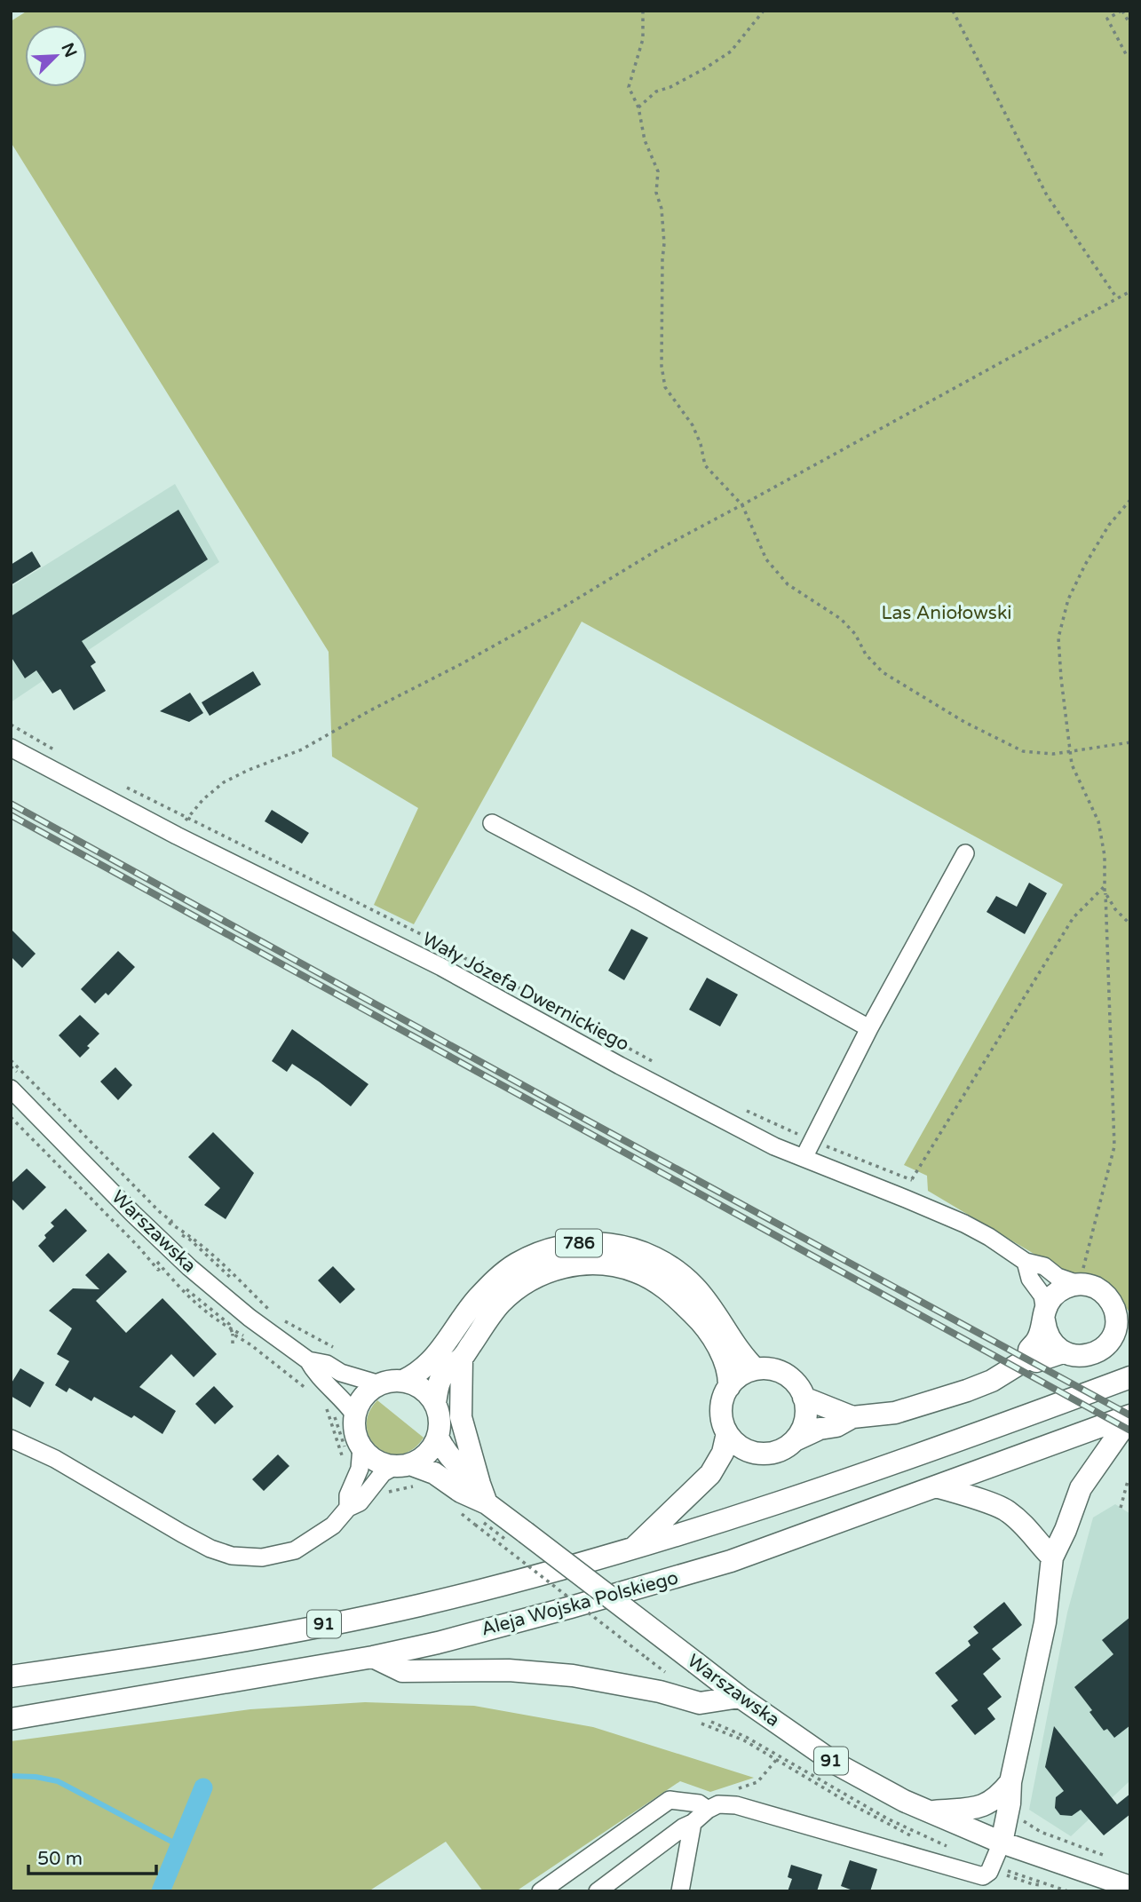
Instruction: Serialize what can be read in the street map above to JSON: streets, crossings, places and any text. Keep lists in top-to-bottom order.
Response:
{
  "streets": {
    "main road": [
      "Warszawska",
      "786",
      "Aleja Wojska Polskiego",
      "91"
    ],
    "street": ["Wały Józefa Dwernickiego"]
  },
  "crossings": [
    ["Warszawska", "786"],
    ["Warszawska", "91"],
    ["786", "91"]
  ],
  "parks": ["Las Aniołowski"],
  "scale_bar": "50 m",
  "north": "top right"
}
